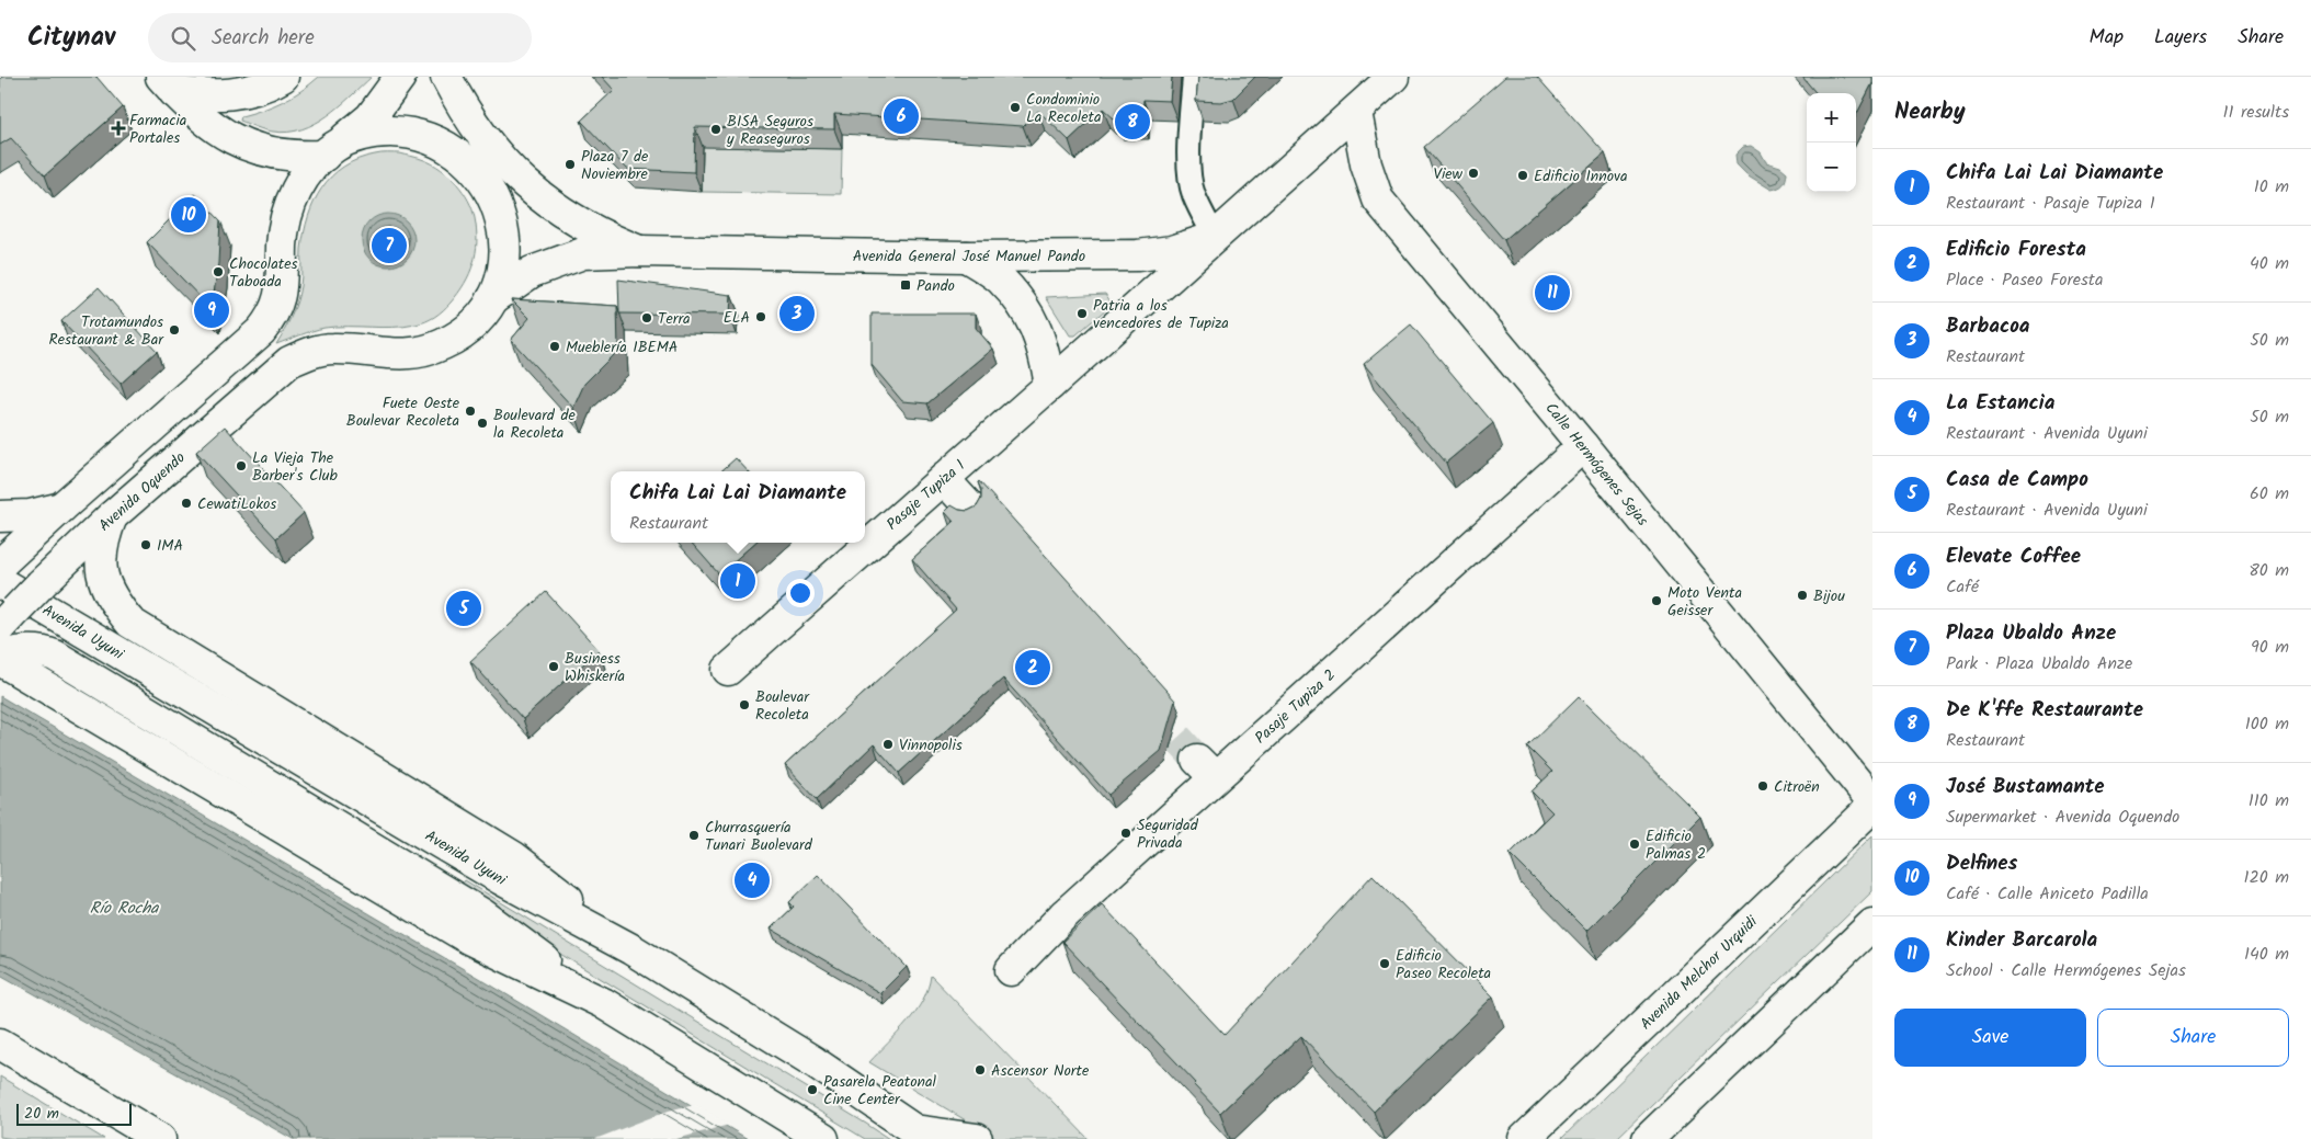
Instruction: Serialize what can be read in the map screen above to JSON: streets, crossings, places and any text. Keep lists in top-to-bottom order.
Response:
{
  "streets": {
    "main road": [
      "Avenida General José Manuel Pando",
      "Calle Hermógenes Sejas",
      "Avenida Oquendo",
      "Pasaje Tupiza 1",
      "Avenida Uyuni",
      "Pasaje Tupiza 2",
      "Avenida Melchor Urquidi"
    ]
  },
  "crossings": [
    ["Avenida General José Manuel Pando", "Calle Hermógenes Sejas"],
    ["Avenida General José Manuel Pando", "Avenida Oquendo"],
    ["Avenida General José Manuel Pando", "Pasaje Tupiza 1"],
    ["Calle Hermógenes Sejas", "Pasaje Tupiza 2"]
  ],
  "water": ["Río Rocha"],
  "places": {
    "other": [
      "Condominio La Recoleta",
      "BISA Seguros y Reaseguros",
      "Plaza 7 de Noviembre",
      "View",
      "Edificio Innova",
      "Chocolates Taboada",
      "Patria a los vencedores de Tupiza",
      "ELA",
      "Terra",
      "Trotamundos Restaurant & Bar",
      "Mueblería IBEMA",
      "Fuete Oeste Boulevar Recoleta",
      "Boulevard de la Recoleta",
      "La Vieja The Barber's Club",
      "CewatiLokos",
      "IMA",
      "Bijou",
      "Moto Venta Geisser",
      "Business Whiskería",
      "Boulevar Recoleta",
      "Vinnopolis",
      "Citroën",
      "Seguridad Privada",
      "Churrasquería Tunari Buolevard",
      "Edificio Palmas 2",
      "Edificio Paseo Recoleta",
      "Ascensor Norte",
      "Pasarela Peatonal Cine Center"
    ],
    "health": ["Farmacia Portales"],
    "transit": ["Pando"]
  },
  "scale_bar": "20 m",
  "page": {
    "header": "Citynav",
    "search": "Search here",
    "nav": ["Map", "Layers", "Share"],
    "heading": ["Nearby", "11 results"],
    "map_buttons": ["+", "−"],
    "pins": [
      "6",
      "8",
      "10",
      "7",
      "11",
      "9",
      "3",
      "1",
      "5",
      "2",
      "4"
    ],
    "list": [
      {
        "mark": "1",
        "name": "Chifa Lai Lai Diamante",
        "note": "Restaurant · Pasaje Tupiza 1",
        "value": "10 m"
      },
      {
        "mark": "2",
        "name": "Edificio Foresta",
        "note": "Place · Paseo Foresta",
        "value": "40 m"
      },
      {
        "mark": "3",
        "name": "Barbacoa",
        "note": "Restaurant",
        "value": "50 m"
      },
      {
        "mark": "4",
        "name": "La Estancia",
        "note": "Restaurant · Avenida Uyuni",
        "value": "50 m"
      },
      {
        "mark": "5",
        "name": "Casa de Campo",
        "note": "Restaurant · Avenida Uyuni",
        "value": "60 m"
      },
      {
        "mark": "6",
        "name": "Elevate Coffee",
        "note": "Café",
        "value": "80 m"
      },
      {
        "mark": "7",
        "name": "Plaza Ubaldo Anze",
        "note": "Park · Plaza Ubaldo Anze",
        "value": "90 m"
      },
      {
        "mark": "8",
        "name": "De K'ffe Restaurante",
        "note": "Restaurant",
        "value": "100 m"
      },
      {
        "mark": "9",
        "name": "José Bustamante",
        "note": "Supermarket · Avenida Oquendo",
        "value": "110 m"
      },
      {
        "mark": "10",
        "name": "Delfines",
        "note": "Café · Calle Aniceto Padilla",
        "value": "120 m"
      },
      {
        "mark": "11",
        "name": "Kinder Barcarola",
        "note": "School · Calle Hermógenes Sejas",
        "value": "140 m"
      }
    ],
    "popup": ["Chifa Lai Lai Diamante", "Restaurant"],
    "buttons": ["Save", "Share"],
    "scale": "20 m"
  }
}
